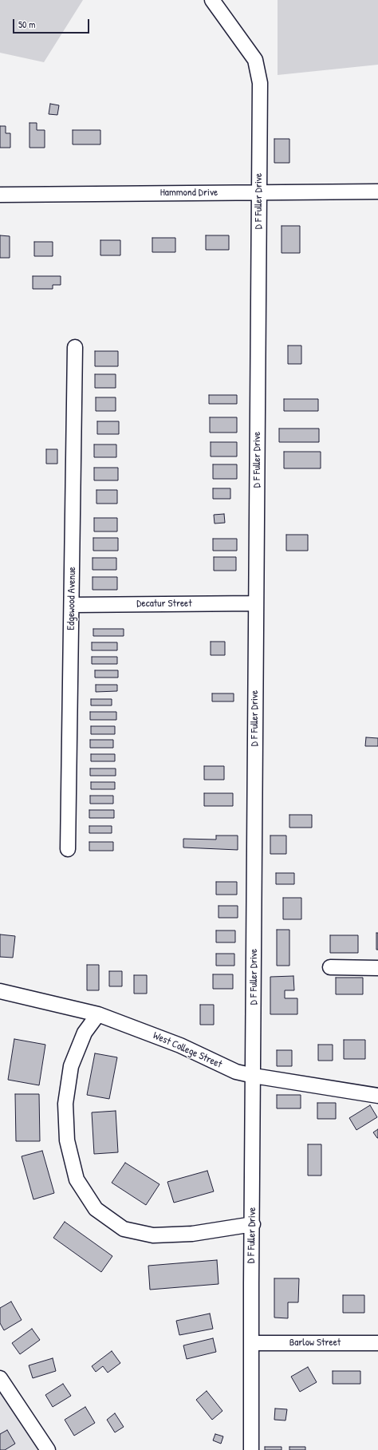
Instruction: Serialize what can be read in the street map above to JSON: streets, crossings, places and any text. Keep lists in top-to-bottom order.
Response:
{
  "streets": {
    "street": [
      "Hammond Drive",
      "D F Fuller Drive",
      "Edgewood Avenue",
      "Decatur Street",
      "West College Street",
      "Barlow Street"
    ]
  },
  "crossings": [
    ["Hammond Drive", "D F Fuller Drive"],
    ["D F Fuller Drive", "Decatur Street"],
    ["D F Fuller Drive", "West College Street"],
    ["D F Fuller Drive", "Barlow Street"],
    ["Edgewood Avenue", "Decatur Street"]
  ],
  "scale_bar": "50 m"
}
